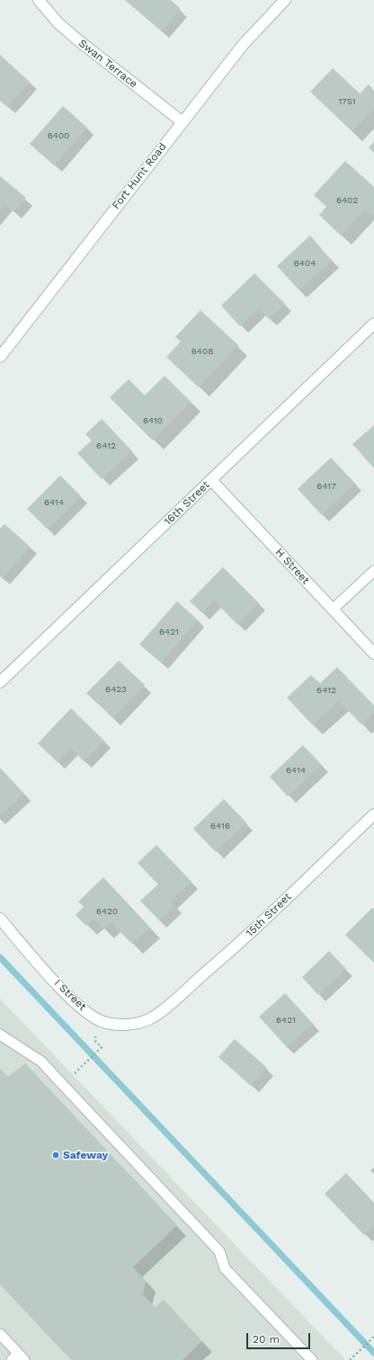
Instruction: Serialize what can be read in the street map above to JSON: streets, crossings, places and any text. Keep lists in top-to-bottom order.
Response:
{
  "streets": {
    "street": [
      "Swan Terrace",
      "Fort Hunt Road",
      "16th Street",
      "H Street",
      "15th Street",
      "I Street"
    ]
  },
  "crossings": [
    ["Swan Terrace", "Fort Hunt Road"],
    ["16th Street", "H Street"],
    ["15th Street", "I Street"]
  ],
  "places": ["Safeway"],
  "house_numbers": [
    "1751",
    "6400",
    "6402",
    "6404",
    "6408",
    "6410",
    "6412",
    "6417",
    "6414",
    "6421",
    "6423",
    "6412",
    "6414",
    "6416",
    "6420",
    "6421"
  ],
  "scale_bar": "20 m"
}
